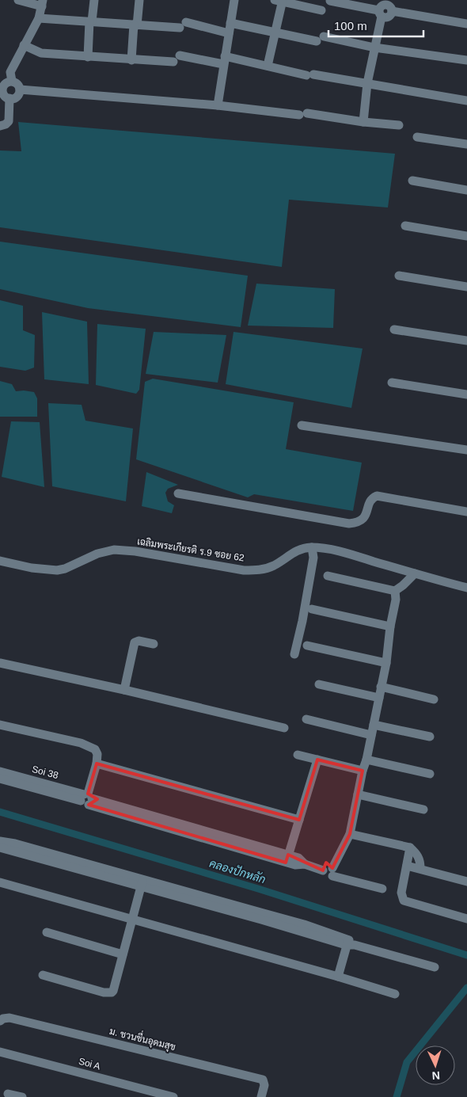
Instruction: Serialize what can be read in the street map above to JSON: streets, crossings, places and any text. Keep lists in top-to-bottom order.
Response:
{
  "streets": {
    "street": [
      "เฉลิมพระเกียรติ ร.9 ซอย 62",
      "Soi 38",
      "ม. ชวนชื่นอุดมสุข",
      "Soi A"
    ]
  },
  "water": ["คลองปักหลัก"],
  "scale_bar": "100 m",
  "north": "bottom"
}
